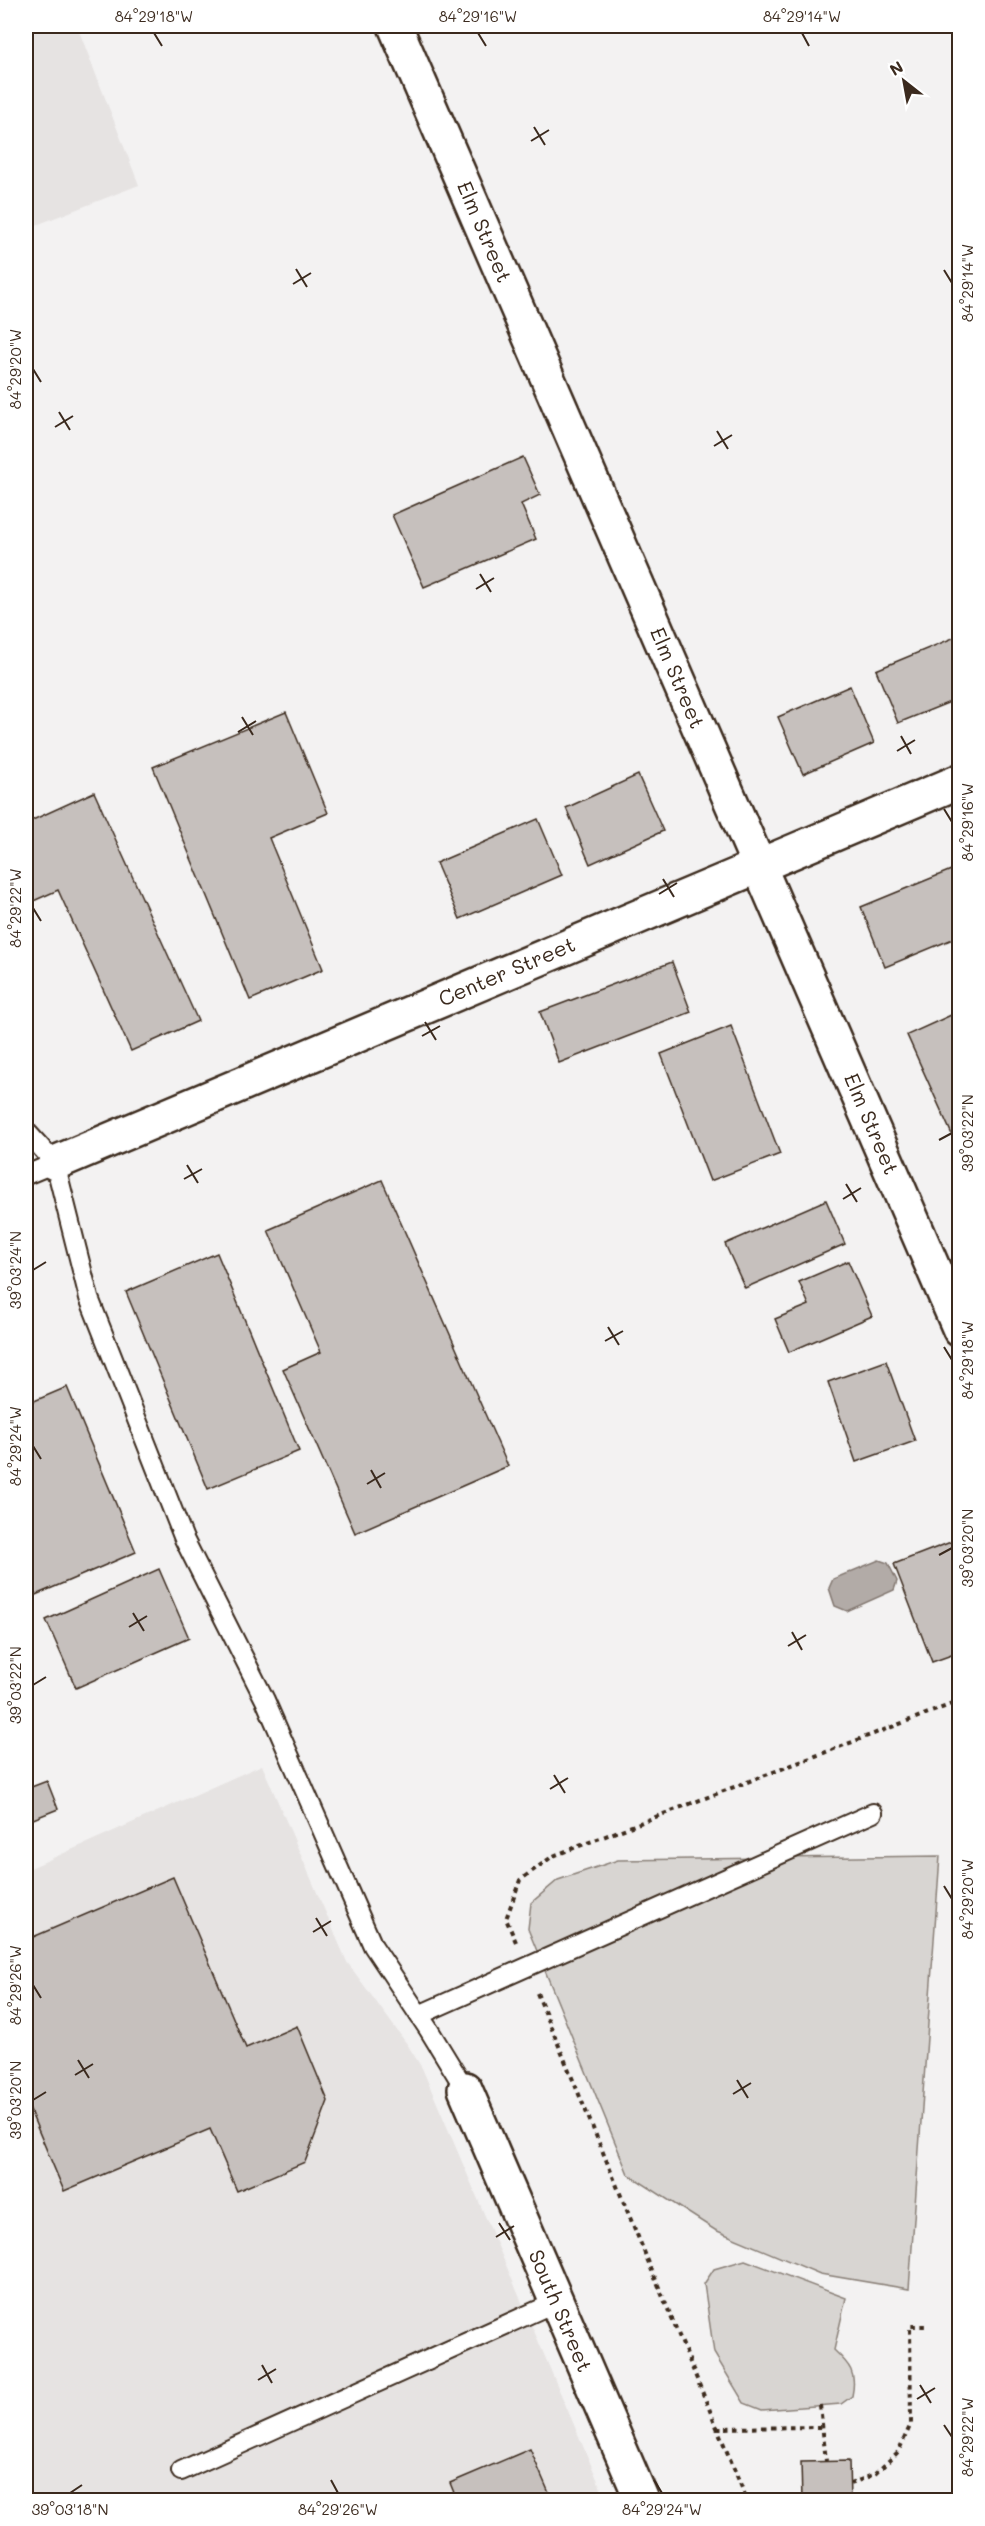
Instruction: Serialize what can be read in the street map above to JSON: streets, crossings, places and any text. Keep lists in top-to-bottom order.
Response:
{
  "streets": {
    "street": ["Elm Street", "Center Street", "South Street"]
  },
  "crossings": [
    ["Elm Street", "Center Street"]
  ],
  "north": "top left",
  "coordinates": [
    "84°29'18\"W",
    "84°29'16\"W",
    "84°29'14\"W",
    "84°29'20\"W",
    "84°29'22\"W",
    "39°03'22\"N",
    "39°03'24\"N",
    "84°29'24\"W",
    "39°03'20\"N",
    "84°29'26\"W",
    "39°03'18\"N"
  ]
}
